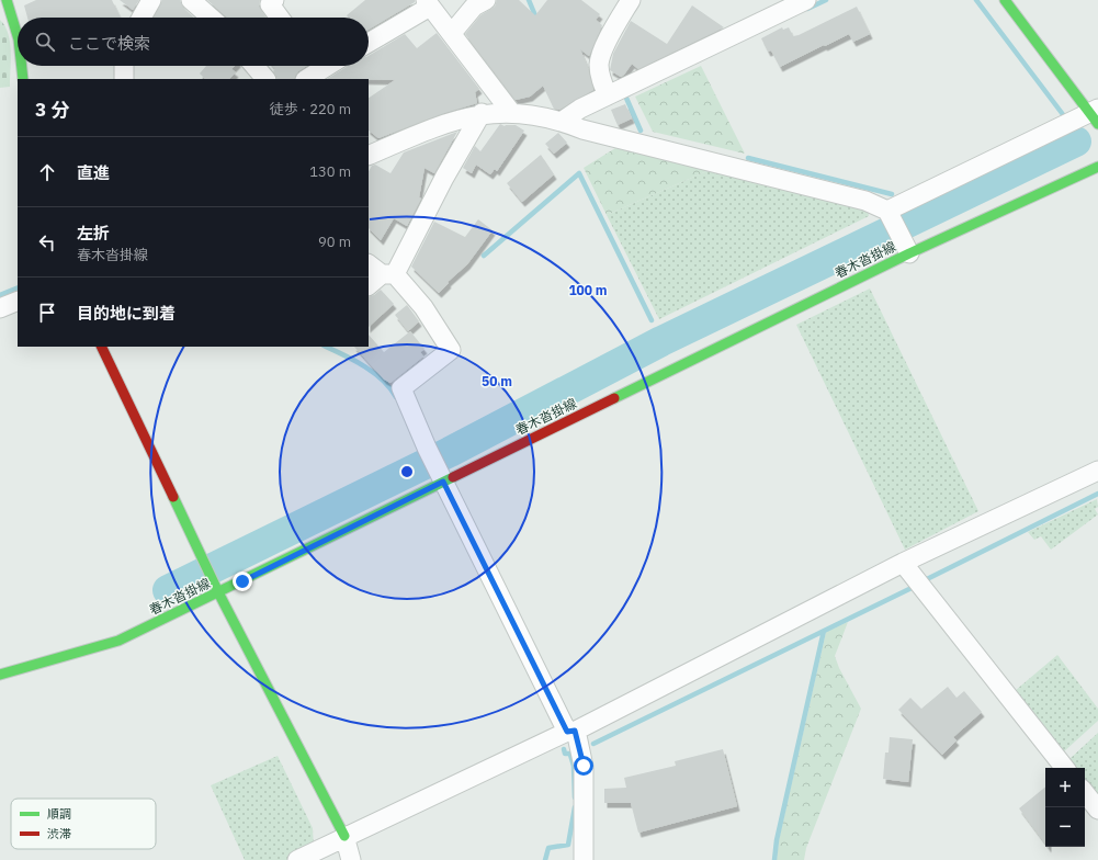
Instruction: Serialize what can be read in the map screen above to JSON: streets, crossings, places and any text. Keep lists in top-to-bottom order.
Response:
{
  "streets": {
    "main road": ["春木沓掛線"]
  },
  "legend": ["順調", "渋滞"],
  "page": {
    "search": "ここで検索",
    "heading": ["3 分", "徒歩 · 220 m"],
    "list": [
      ["直進", "130 m"],
      ["左折", "春木沓掛線", "90 m"],
      "目的地に到着"
    ],
    "map_buttons": ["+", "−"]
  },
  "rings": ["100 m", "50 m"]
}
